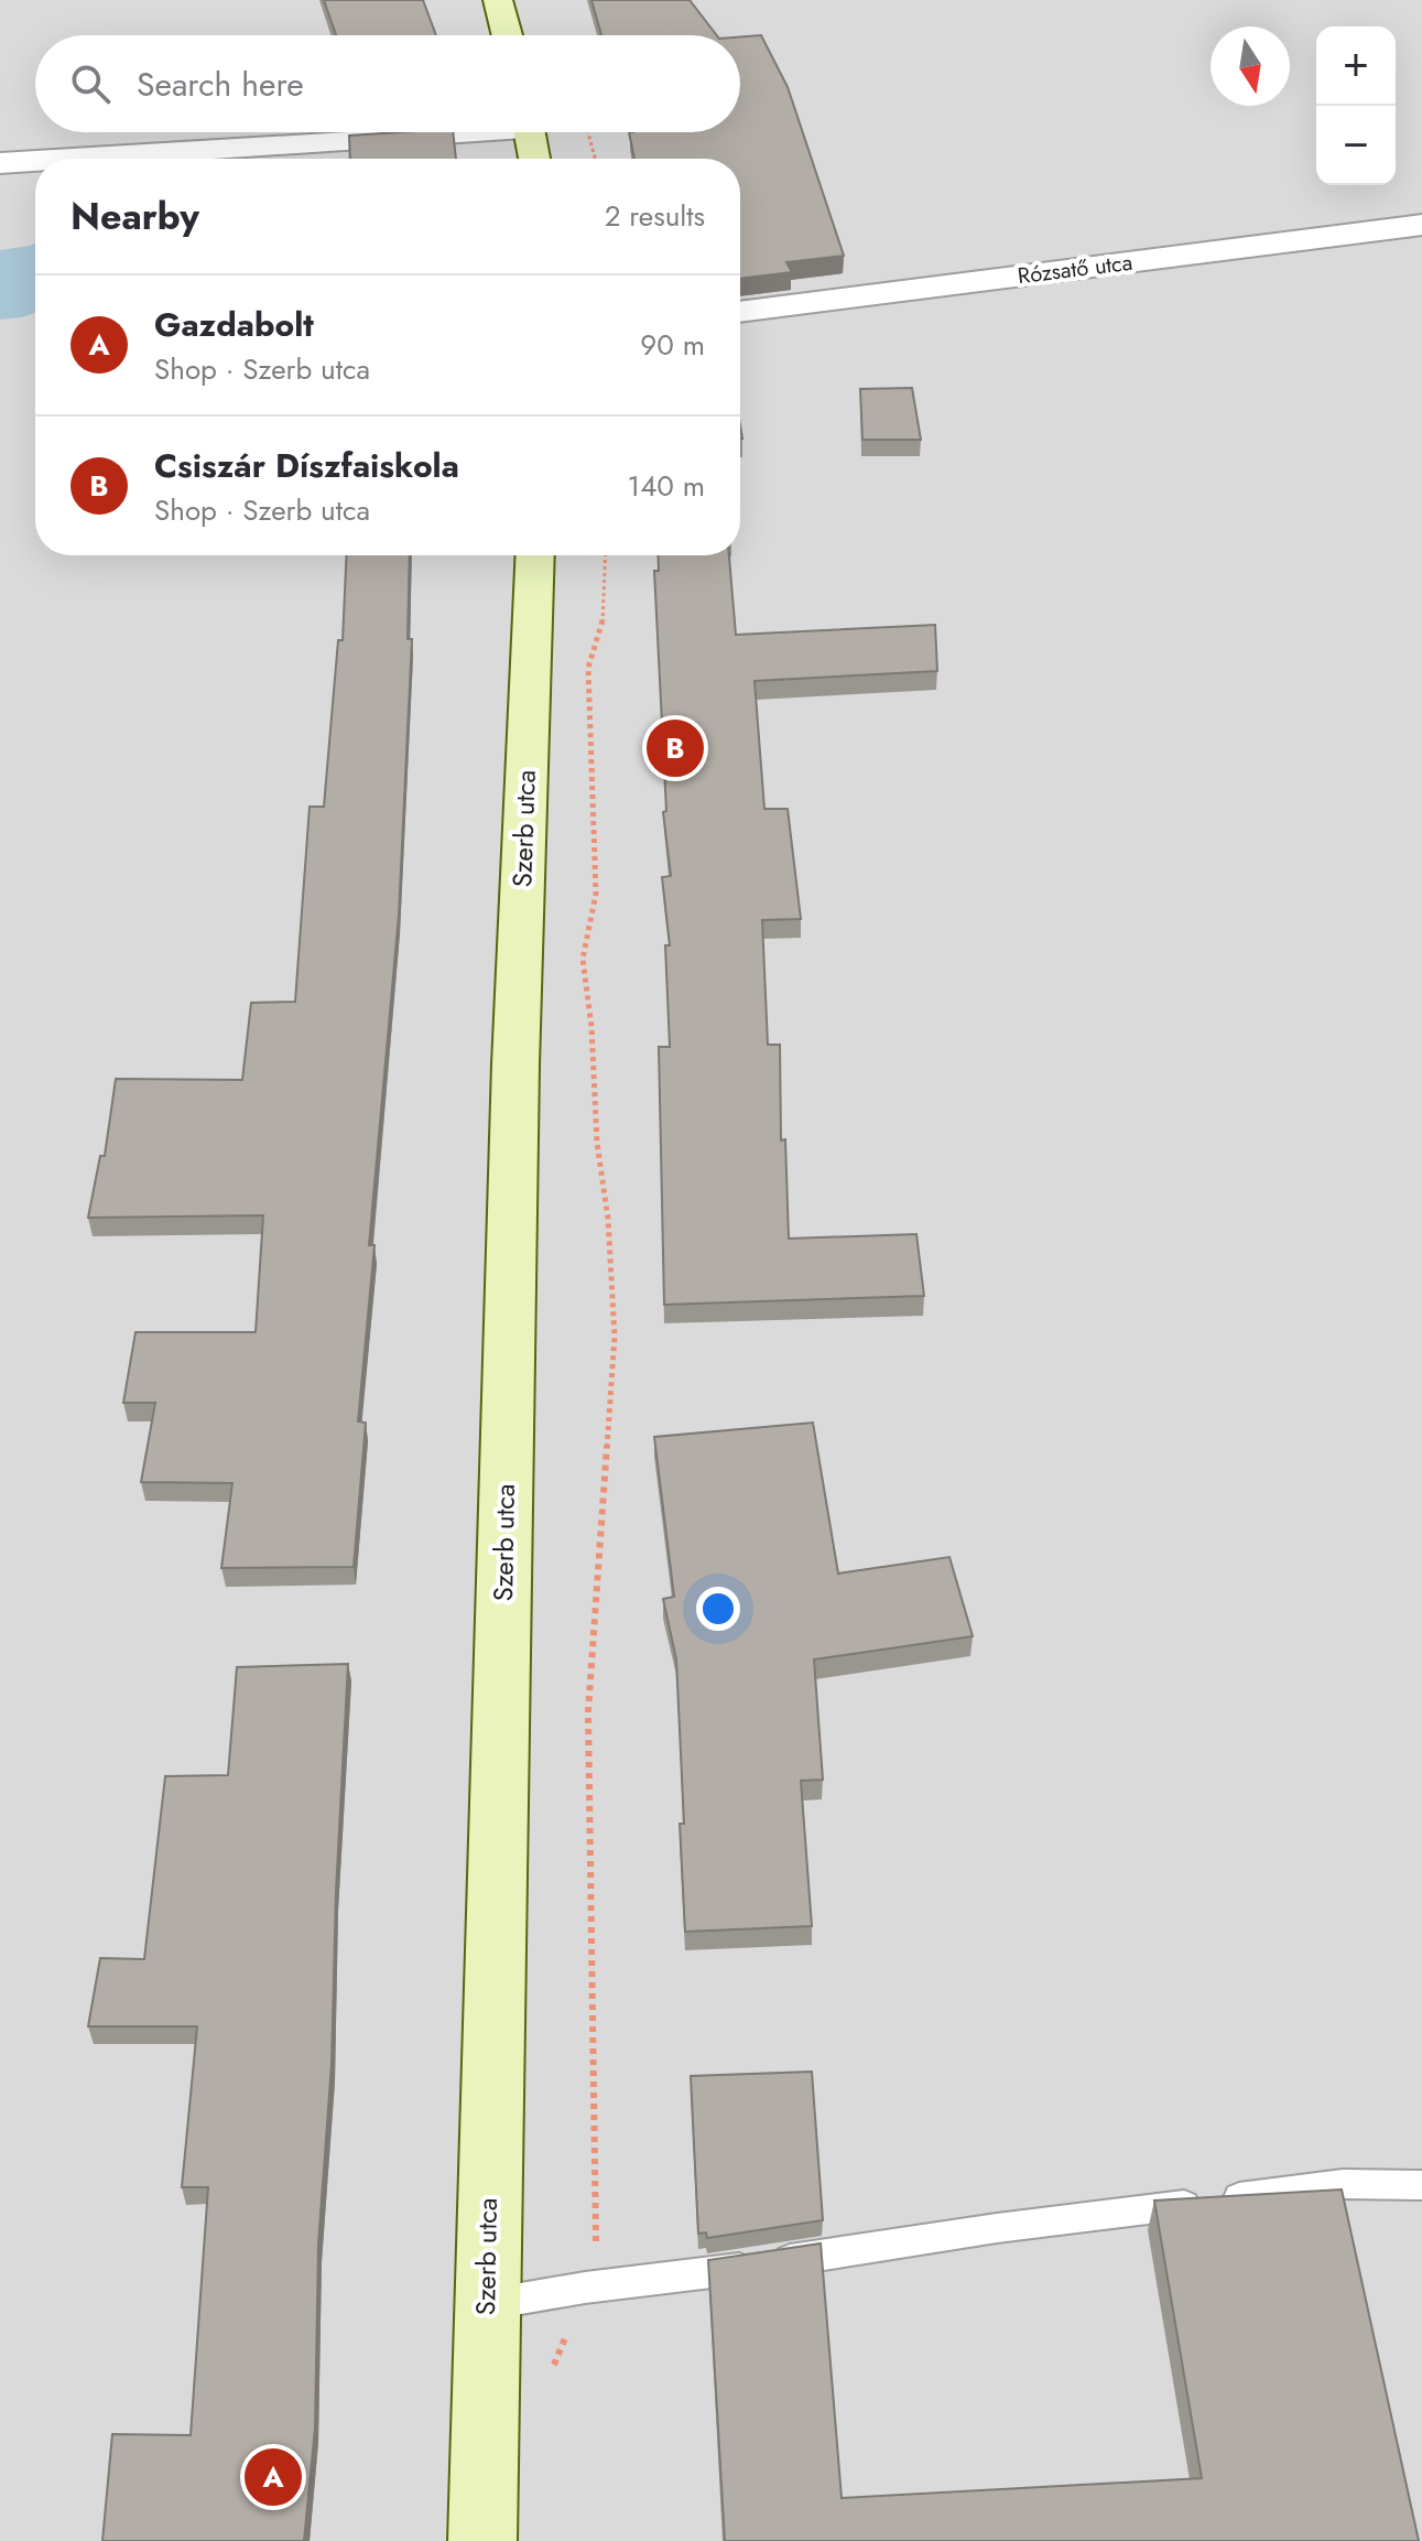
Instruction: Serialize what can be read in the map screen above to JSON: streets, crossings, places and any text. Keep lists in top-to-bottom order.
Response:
{
  "streets": {
    "main road": ["Szerb utca"],
    "street": ["Rózsatő utca"]
  },
  "north": "bottom",
  "page": {
    "map_buttons": ["+", "−"],
    "search": "Search here",
    "heading": ["Nearby", "2 results"],
    "list": [
      {
        "mark": "A",
        "name": "Gazdabolt",
        "note": "Shop · Szerb utca",
        "value": "90 m"
      },
      {
        "mark": "B",
        "name": "Csiszár Díszfaiskola",
        "note": "Shop · Szerb utca",
        "value": "140 m"
      }
    ],
    "pins": ["B", "A"]
  }
}
